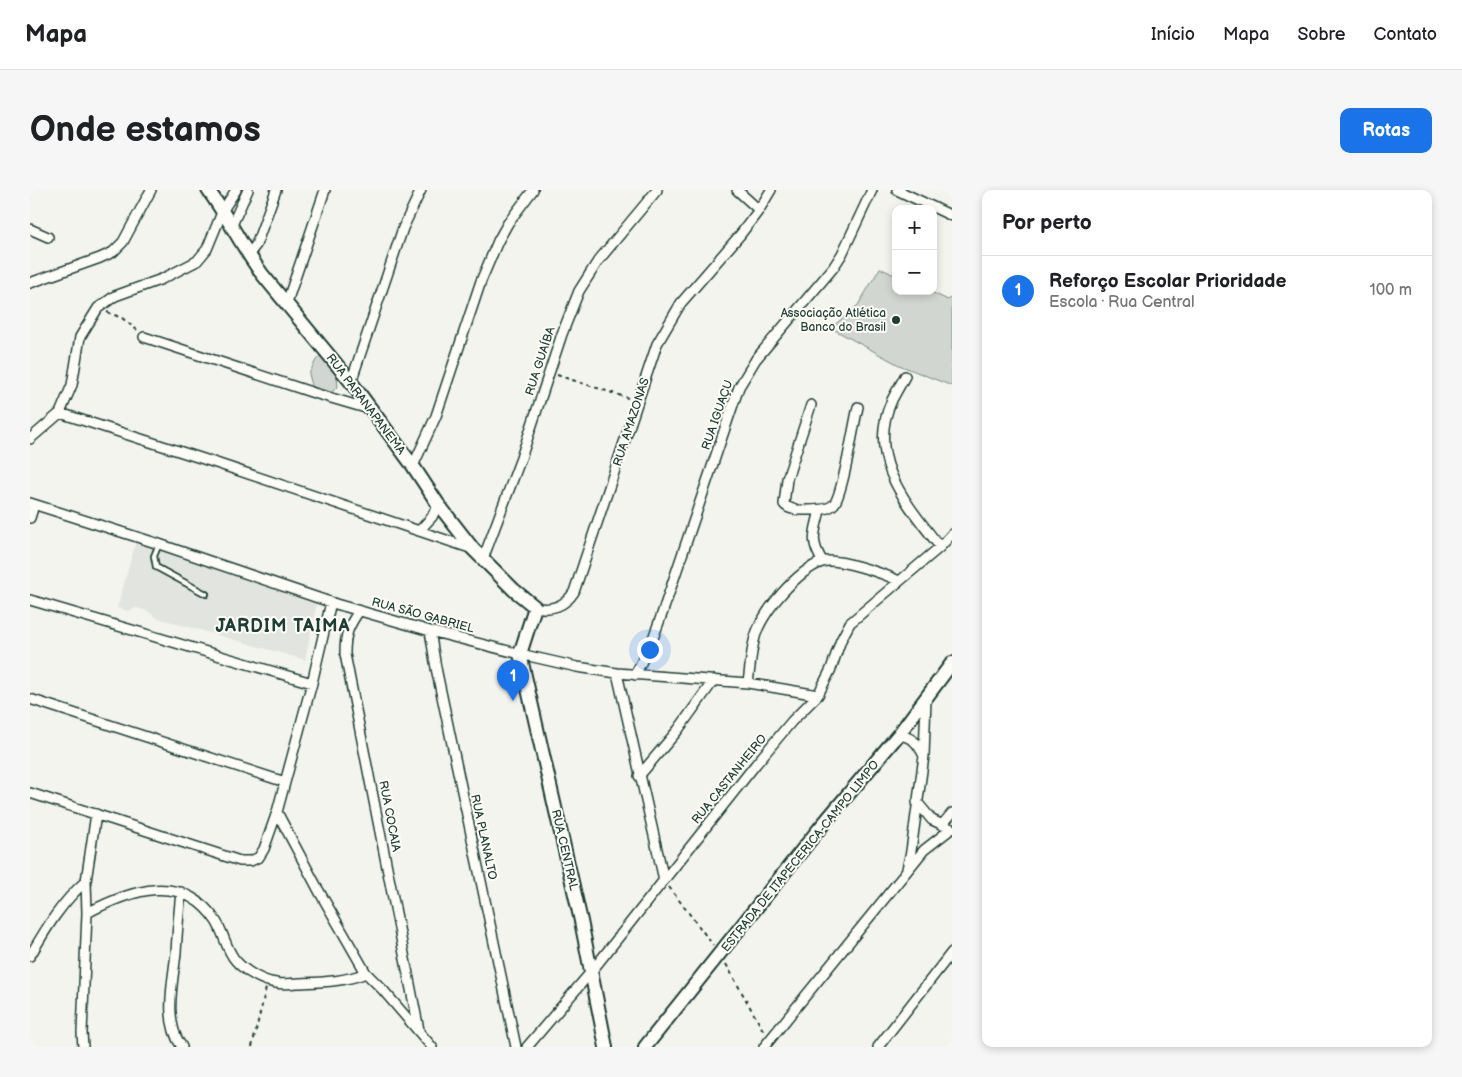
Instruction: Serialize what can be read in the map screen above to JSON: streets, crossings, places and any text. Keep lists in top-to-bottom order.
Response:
{
  "streets": {
    "street": [
      "RUA GUAÍBA",
      "RUA PARANAPANEMA",
      "RUA IGUAÇU",
      "RUA AMAZONAS",
      "RUA SÃO GABRIEL",
      "RUA CASTANHEIRO",
      "RUA COCAIA",
      "RUA PLANALTO",
      "RUA CENTRAL",
      "ESTRADA DE ITAPECERICA-CAMPO LIMPO"
    ]
  },
  "crossings": [
    ["RUA GUAÍBA", "RUA PARANAPANEMA"],
    ["RUA PARANAPANEMA", "RUA AMAZONAS"],
    ["RUA IGUAÇU", "RUA SÃO GABRIEL"],
    ["RUA SÃO GABRIEL", "RUA CASTANHEIRO"],
    ["RUA SÃO GABRIEL", "RUA COCAIA"],
    ["RUA SÃO GABRIEL", "RUA PLANALTO"],
    ["RUA SÃO GABRIEL", "RUA CENTRAL"],
    ["RUA CASTANHEIRO", "RUA CENTRAL"]
  ],
  "districts": ["JARDIM TAIMA"],
  "places": ["Associação Atlética Banco do Brasil"],
  "page": {
    "header": "Mapa",
    "nav": [
      "Início",
      "Mapa",
      "Sobre",
      "Contato"
    ],
    "buttons": "Rotas",
    "title": "Onde estamos",
    "heading": "Por perto",
    "map_buttons": ["+", "−"],
    "list": [
      {
        "mark": "1",
        "name": "Reforço Escolar Prioridade",
        "note": "Escola · Rua Central",
        "value": "100 m"
      }
    ],
    "pins": "1"
  }
}
